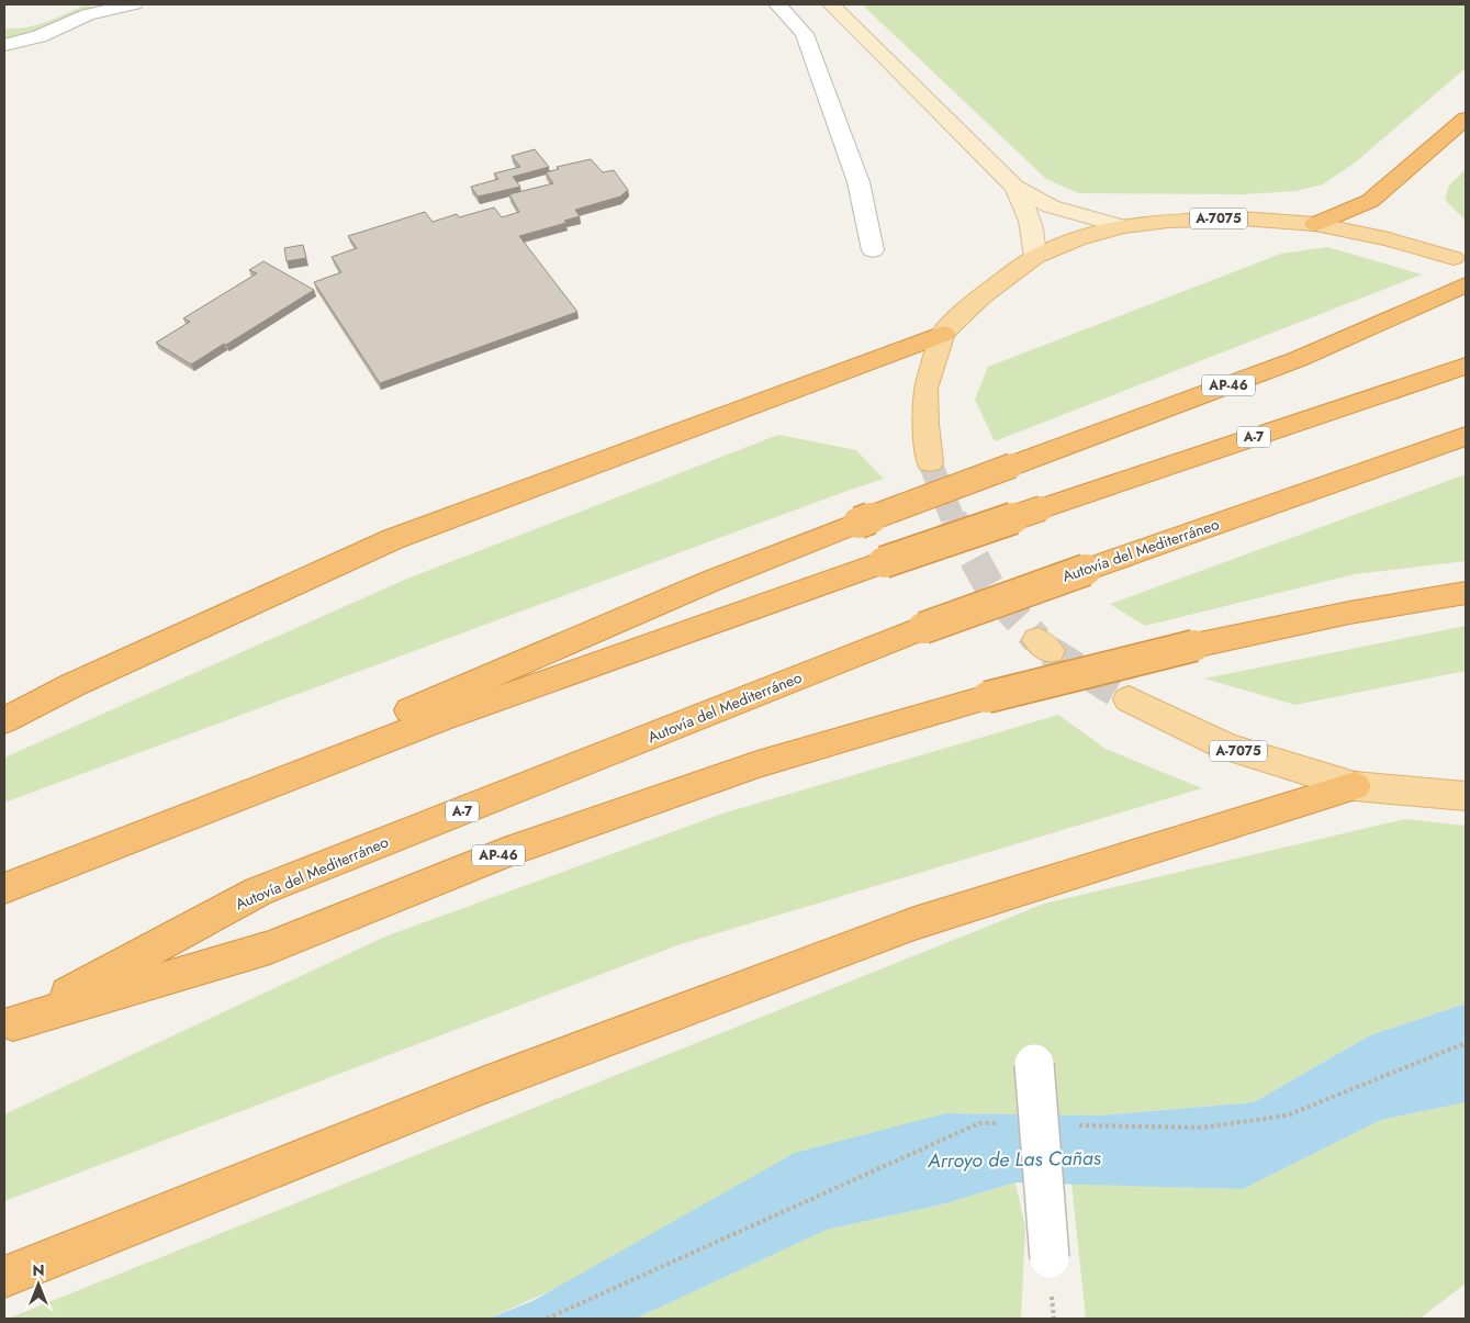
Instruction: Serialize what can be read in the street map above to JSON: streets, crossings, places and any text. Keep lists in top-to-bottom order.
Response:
{
  "streets": {
    "highway": ["AP-46", "A-7", "Autovía del Mediterráneo"],
    "main road": ["A-7075"]
  },
  "crossings": [
    ["AP-46", "A-7"],
    ["AP-46", "Autovía del Mediterráneo"]
  ],
  "water": ["Arroyo de Las Cañas"],
  "north": "top"
}
